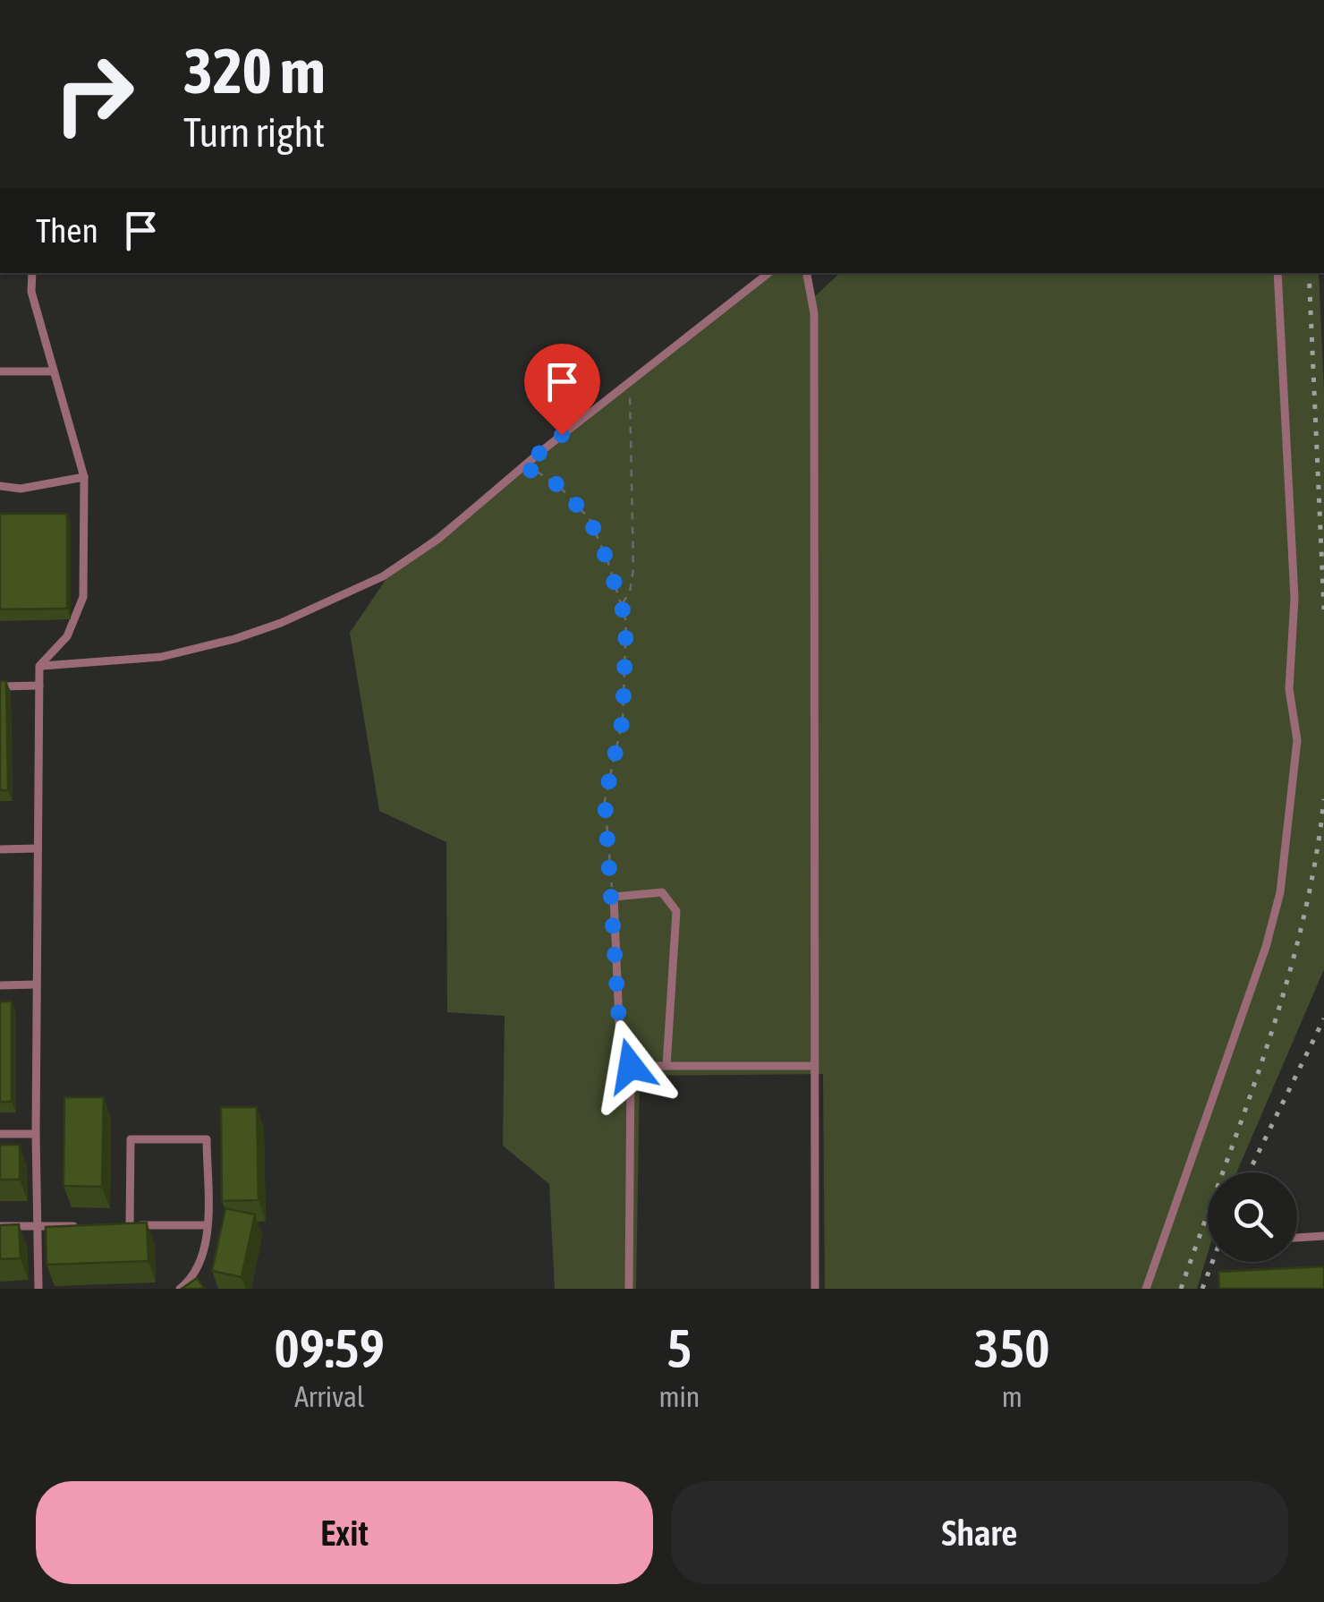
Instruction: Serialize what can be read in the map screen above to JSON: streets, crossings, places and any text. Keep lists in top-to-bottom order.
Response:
{
  "page": {
    "turn": ["320 m", "Turn right"],
    "then": "Then",
    "eta": [
      "09:59",
      "Arrival",
      "5",
      "min",
      "350",
      "m"
    ],
    "buttons": ["Exit", "Share"]
  }
}
